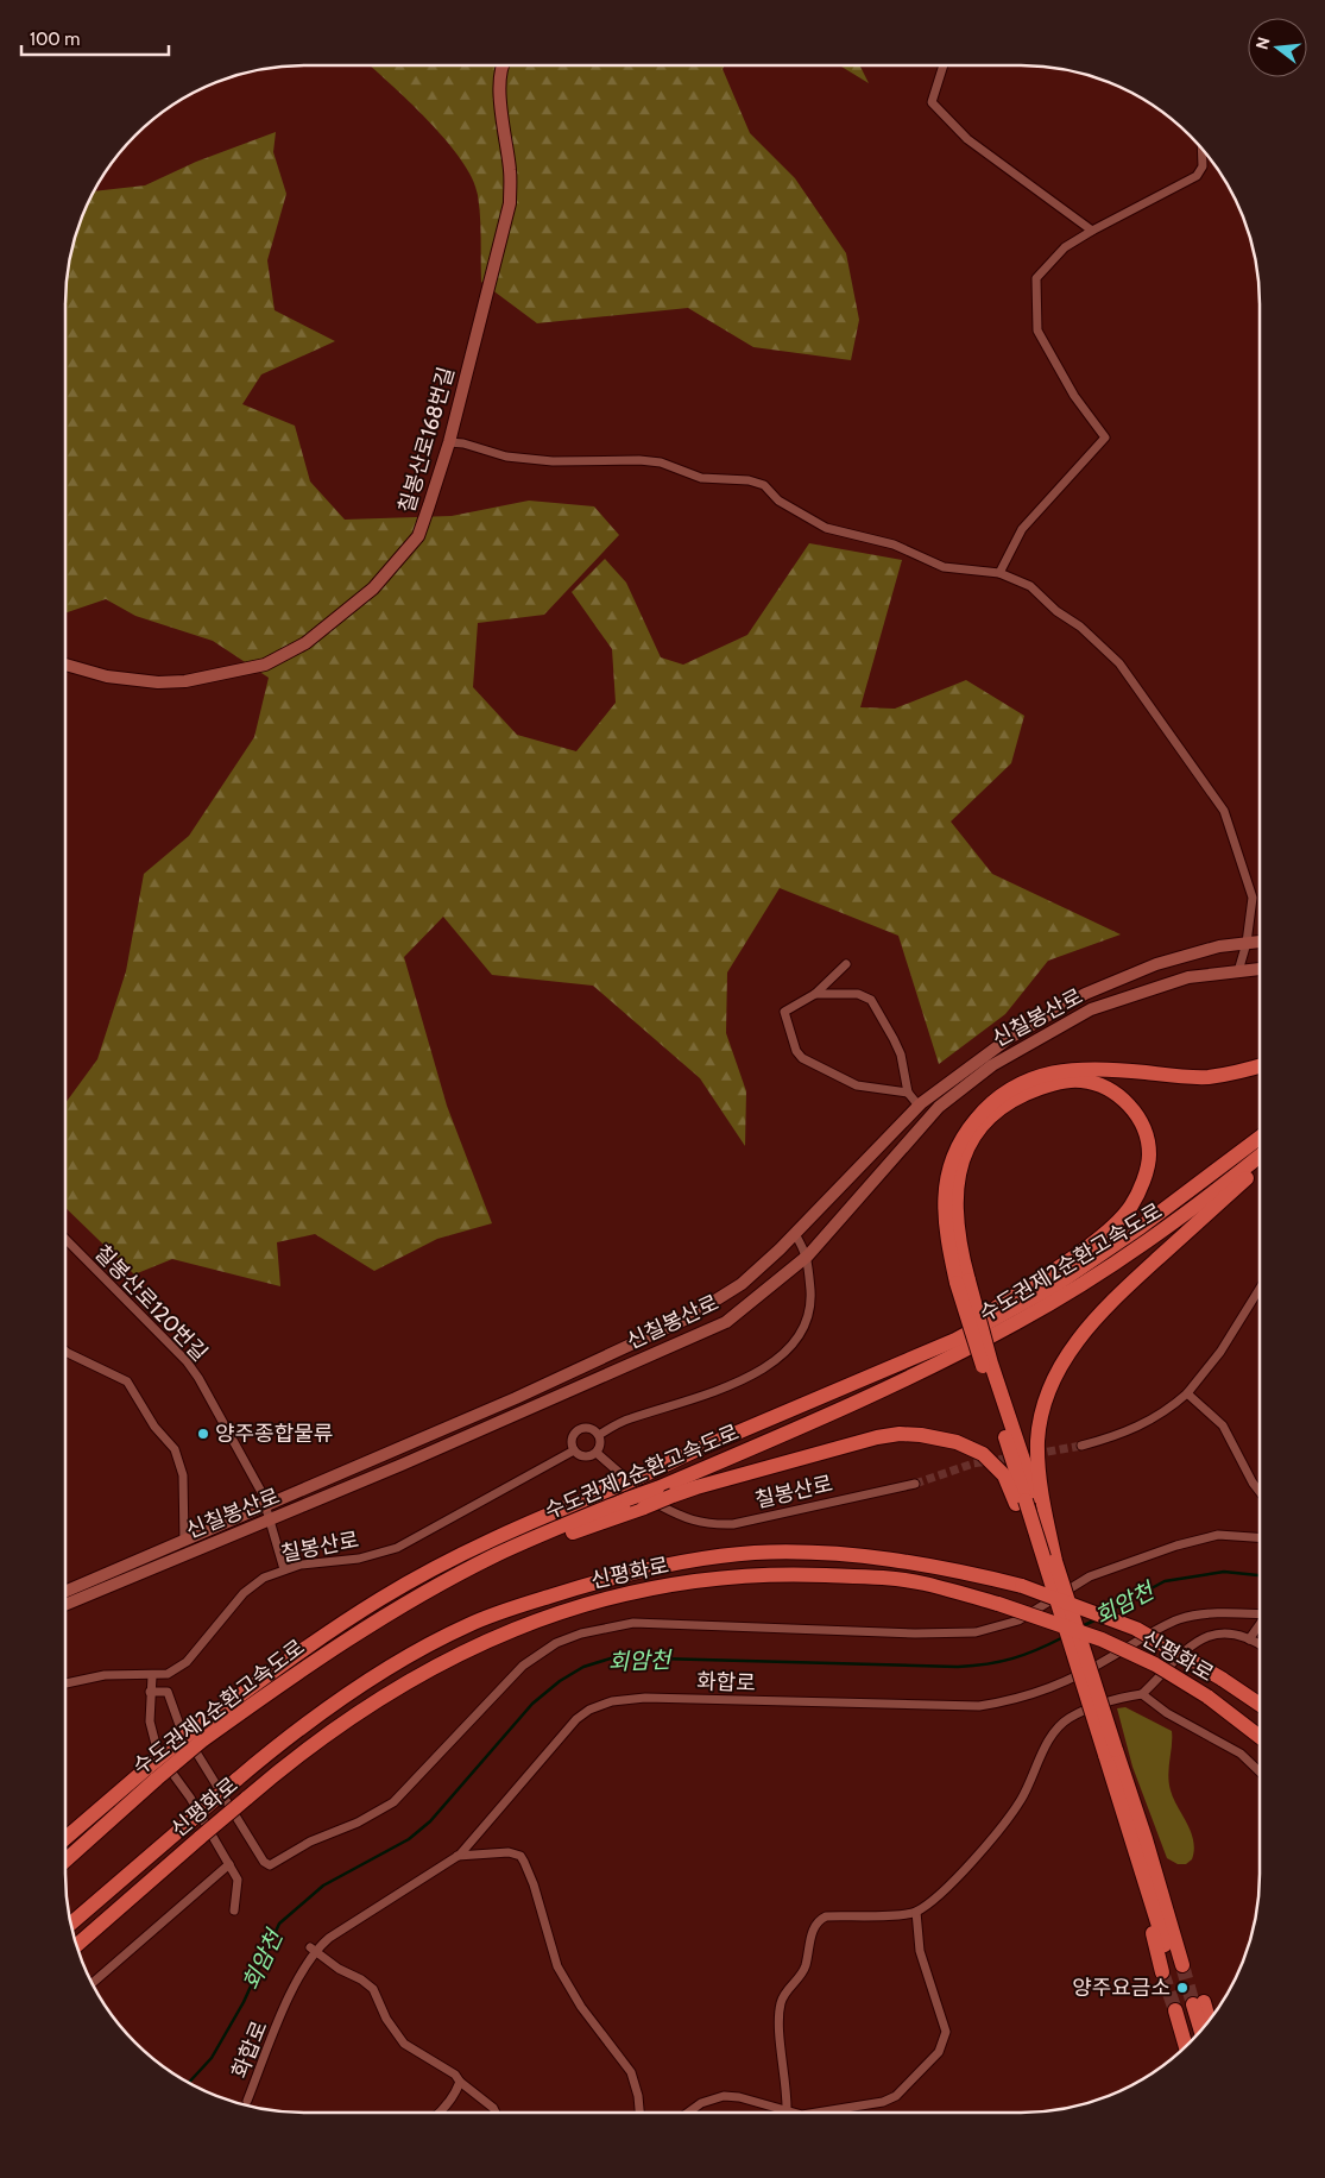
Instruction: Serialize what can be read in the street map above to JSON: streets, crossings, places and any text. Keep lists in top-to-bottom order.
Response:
{
  "streets": {
    "highway": ["수도권제2순환고속도로", "신평화로"],
    "street": [
      "칠봉산로168번길",
      "신칠봉산로",
      "칠봉산로120번길",
      "칠봉산로",
      "화합로"
    ]
  },
  "crossings": [
    ["신칠봉산로", "칠봉산로120번길"],
    ["칠봉산로120번길", "칠봉산로"]
  ],
  "water": ["회암천"],
  "places": ["양주종합물류", "양주요금소"],
  "scale_bar": "100 m",
  "north": "left"
}
